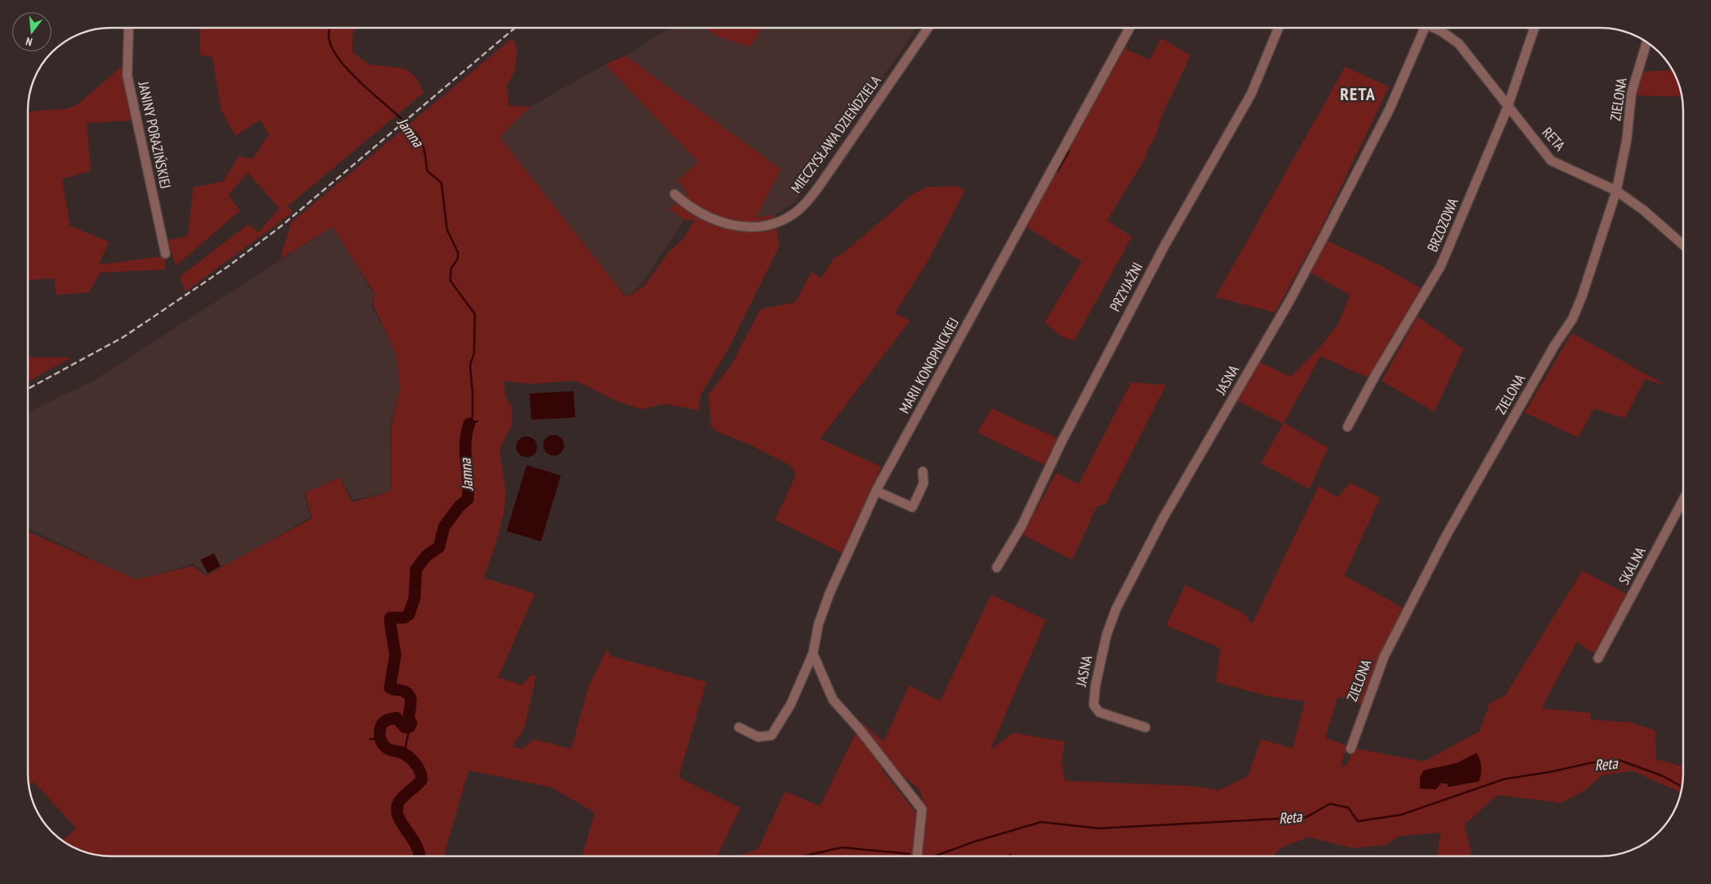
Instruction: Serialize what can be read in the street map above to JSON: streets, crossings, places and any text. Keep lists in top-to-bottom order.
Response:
{
  "streets": {
    "street": [
      "ZIELONA",
      "MIECZYSŁAWA DZIEŃDZIELA",
      "JANINY PORAZIŃSKIEJ",
      "RETA",
      "BRZOZOWA",
      "PRZYJAŹNI",
      "MARII KONOPNICKIEJ",
      "JASNA",
      "SKALNA"
    ]
  },
  "crossings": [
    ["ZIELONA", "RETA"],
    ["RETA", "BRZOZOWA"]
  ],
  "districts": ["RETA"],
  "water": ["Jamna", "Reta"],
  "north": "bottom"
}
